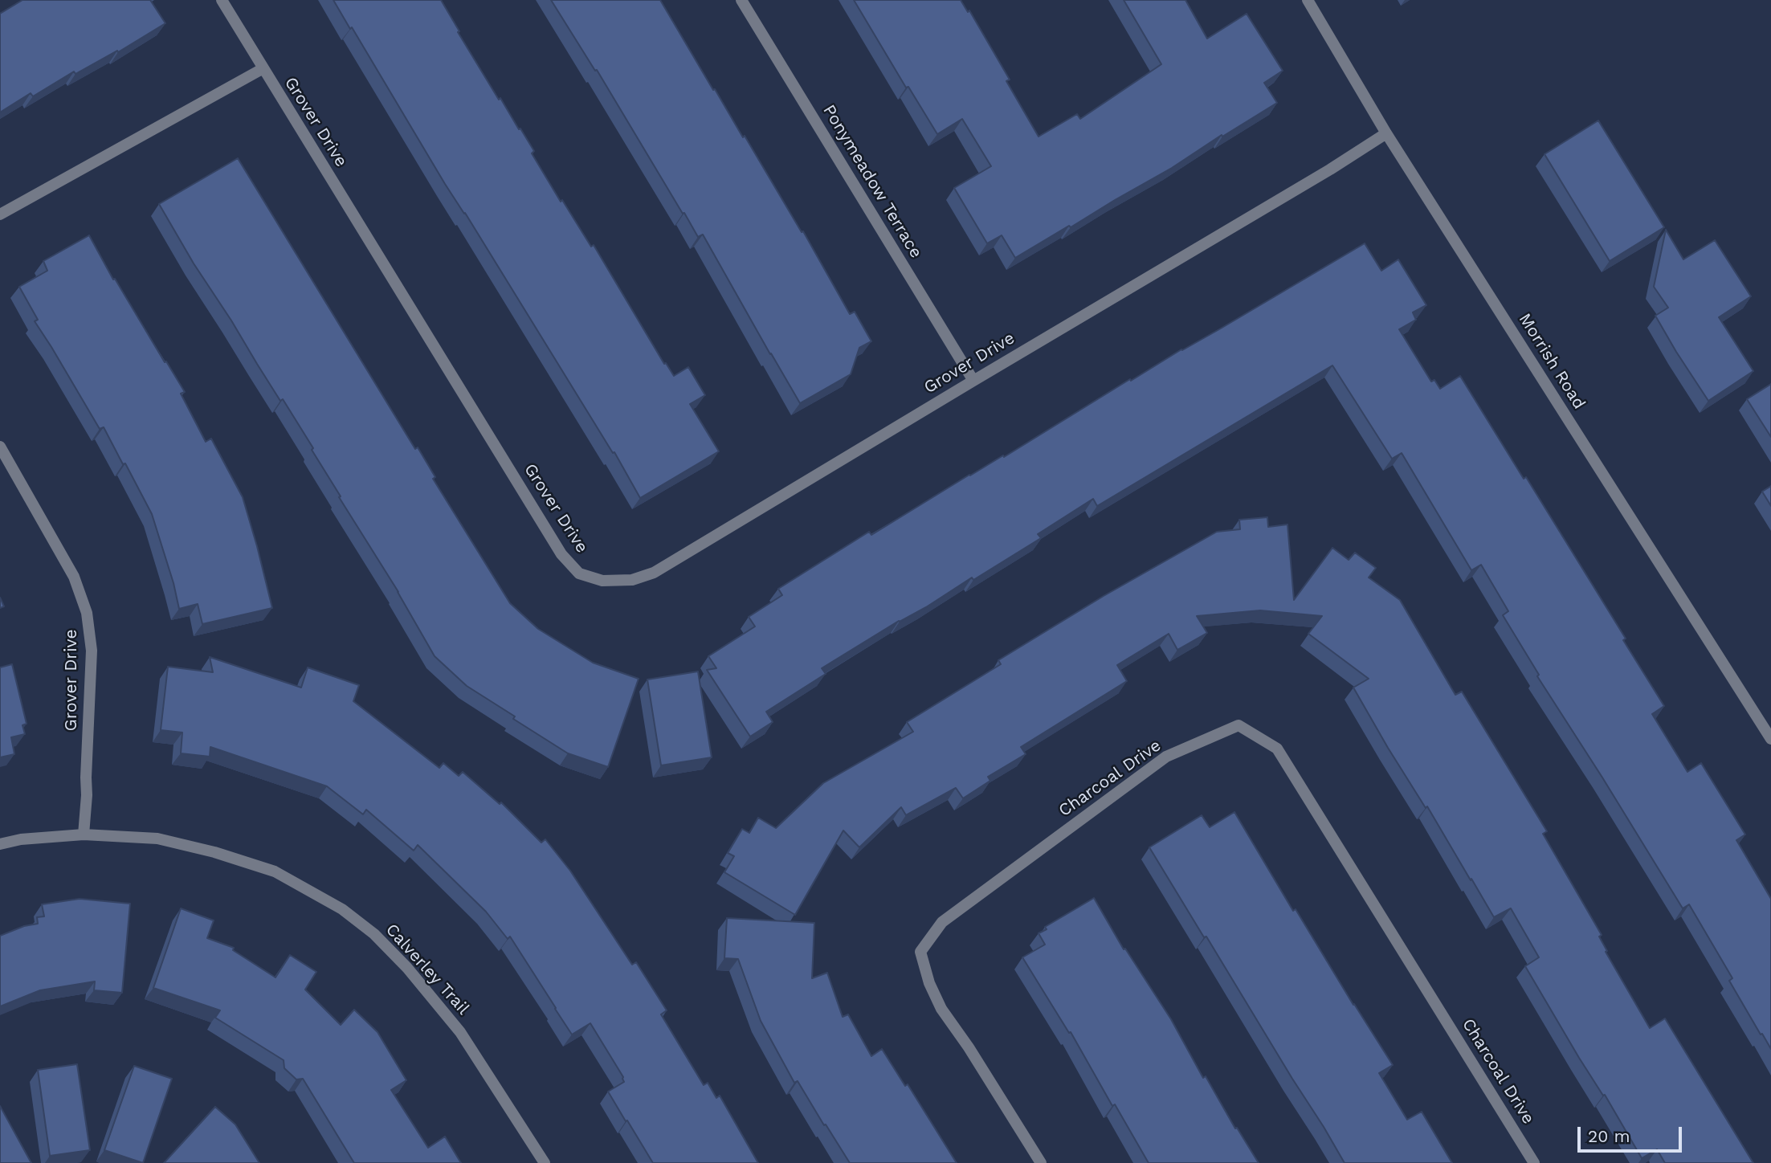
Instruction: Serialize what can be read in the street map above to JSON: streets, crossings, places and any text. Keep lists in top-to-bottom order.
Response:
{
  "streets": {
    "street": [
      "Grover Drive",
      "Ponymeadow Terrace",
      "Morrish Road",
      "Charcoal Drive",
      "Calverley Trail"
    ]
  },
  "crossings": [
    ["Grover Drive", "Ponymeadow Terrace"],
    ["Grover Drive", "Morrish Road"],
    ["Grover Drive", "Calverley Trail"]
  ],
  "scale_bar": "20 m"
}
